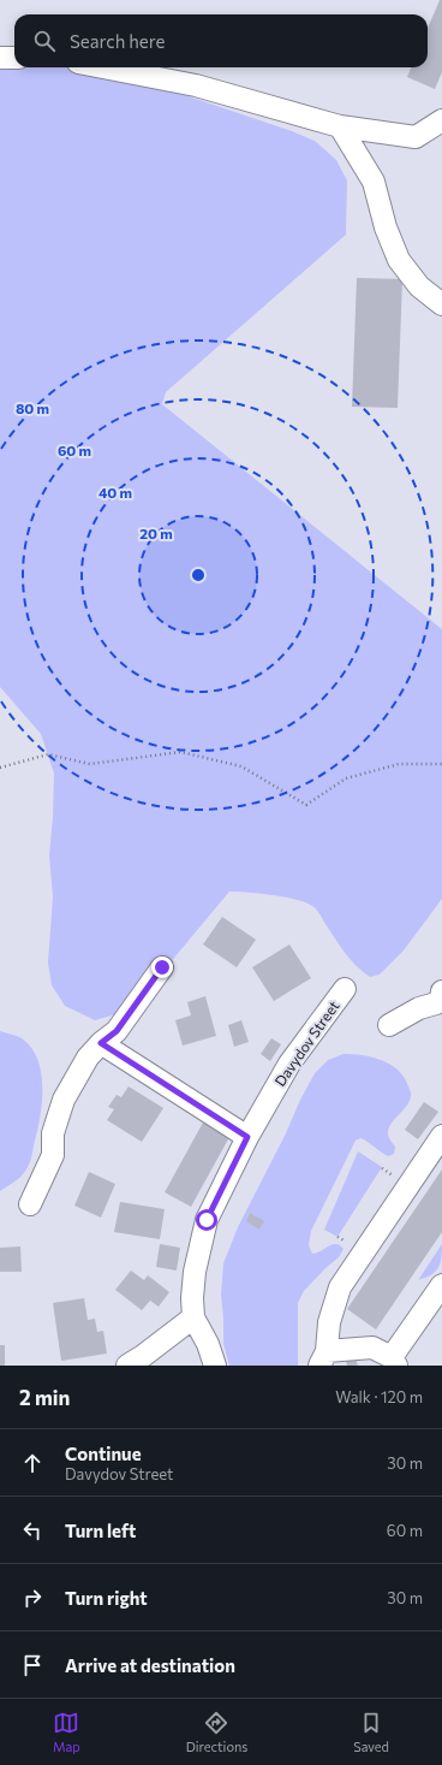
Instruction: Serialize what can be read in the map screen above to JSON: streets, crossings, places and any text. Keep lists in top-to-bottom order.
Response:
{
  "streets": {
    "lane": ["Davydov Street"]
  },
  "page": {
    "search": "Search here",
    "heading": ["2 min", "Walk · 120 m"],
    "list": [
      ["Continue", "Davydov Street", "30 m"],
      ["Turn left", "60 m"],
      ["Turn right", "30 m"],
      "Arrive at destination"
    ],
    "nav": ["Map", "Directions", "Saved"]
  },
  "rings": [
    "80 m",
    "60 m",
    "40 m",
    "20 m"
  ]
}
